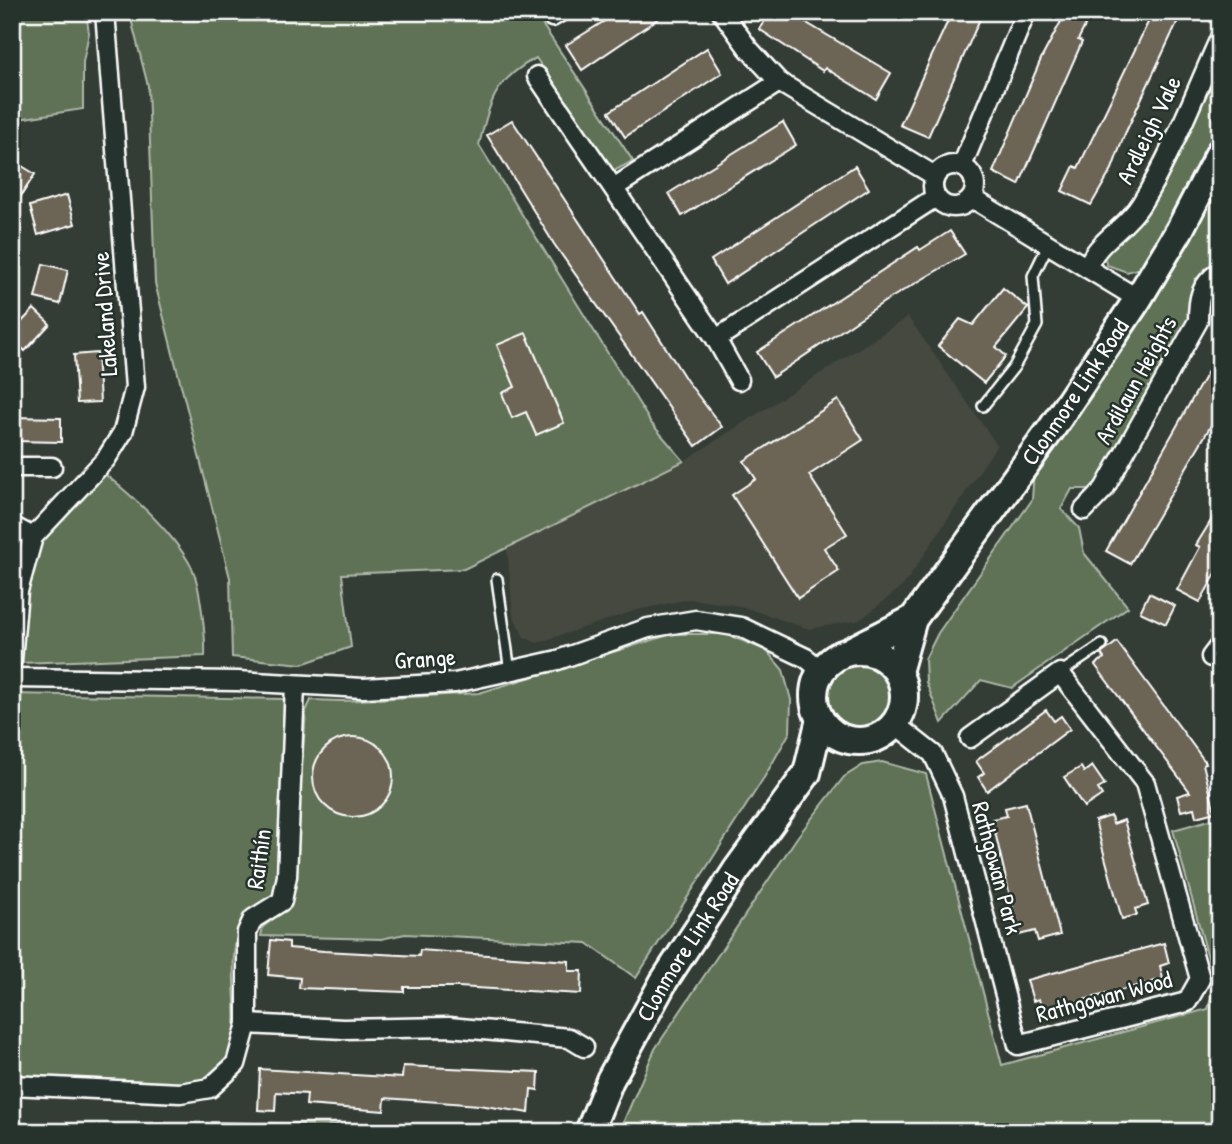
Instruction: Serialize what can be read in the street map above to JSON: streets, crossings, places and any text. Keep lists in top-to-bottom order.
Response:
{
  "streets": {
    "main road": ["Clonmore Link Road"],
    "street": [
      "Ardleigh Vale",
      "Lakeland Drive",
      "Ardilaun Heights",
      "Grange",
      "Raithín",
      "Rathgowan Park",
      "Rathgowan Wood"
    ]
  },
  "crossings": [
    ["Clonmore Link Road", "Grange"],
    ["Clonmore Link Road", "Rathgowan Park"],
    ["Grange", "Raithín"],
    ["Grange", "Rathgowan Park"],
    ["Rathgowan Park", "Rathgowan Wood"]
  ]
}
